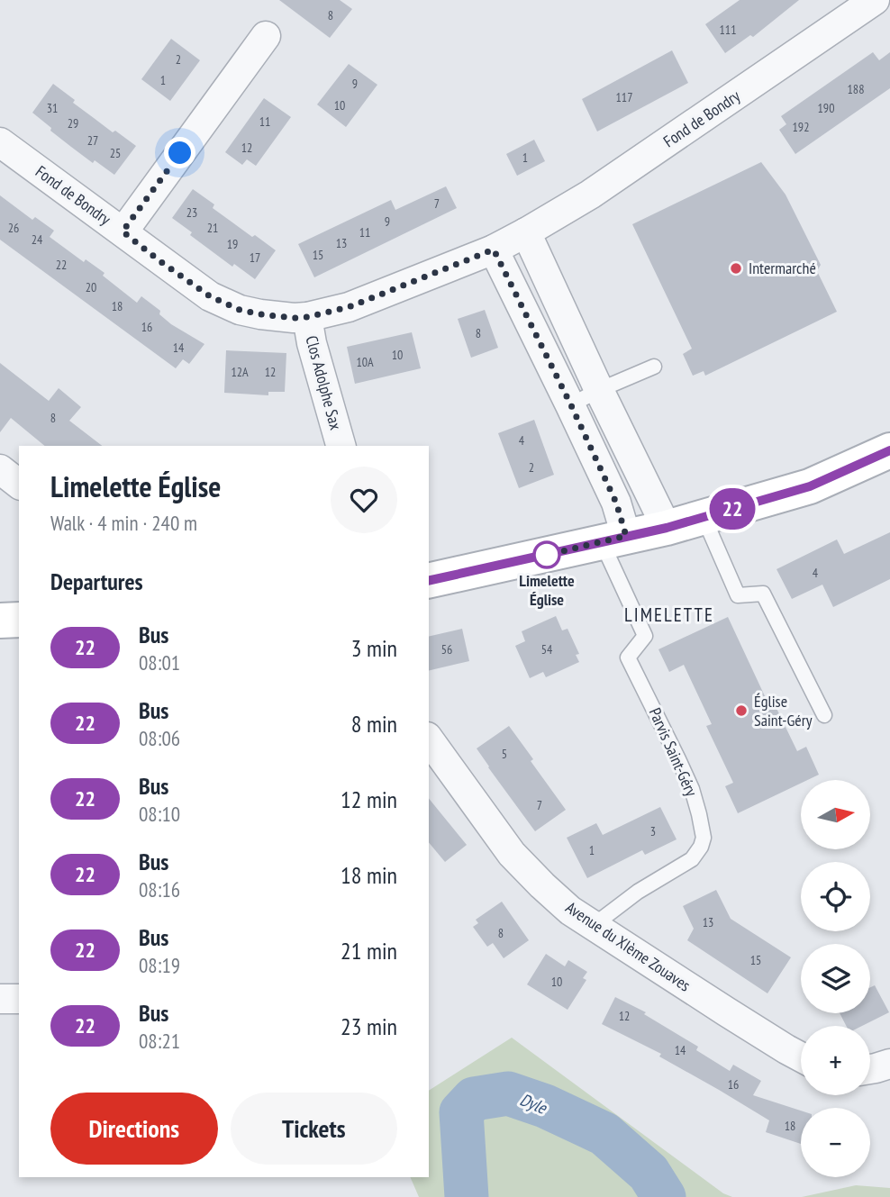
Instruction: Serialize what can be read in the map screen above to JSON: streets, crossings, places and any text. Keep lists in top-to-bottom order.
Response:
{
  "streets": {
    "street": ["Fond de Bondry", "Clos Adolphe Sax", "Avenue du XIème Zouaves"],
    "lane": ["Parvis Saint-Géry"]
  },
  "crossings": [
    ["Fond de Bondry", "Clos Adolphe Sax"],
    ["Parvis Saint-Géry", "Avenue du XIème Zouaves"]
  ],
  "districts": ["LIMELETTE"],
  "water": ["Dyle"],
  "places": ["Intermarché", "Limelette Église", "Église Saint-Géry"],
  "lines": ["bus line 22"],
  "house_numbers": [
    "8",
    "111",
    "2",
    "1",
    "9",
    "188",
    "117",
    "10",
    "31",
    "190",
    "11",
    "29",
    "192",
    "27",
    "12",
    "25",
    "1",
    "7",
    "23",
    "9",
    "26",
    "21",
    "11",
    "24",
    "13",
    "19",
    "15",
    "17",
    "22",
    "20",
    "18",
    "16",
    "8",
    "14",
    "10",
    "10A",
    "12A",
    "12",
    "8",
    "4",
    "2",
    "4",
    "56",
    "54",
    "5",
    "7",
    "3",
    "1",
    "13",
    "8",
    "15",
    "10",
    "12",
    "14",
    "16",
    "18"
  ],
  "north": "right",
  "page": {
    "on_map": "22",
    "heading": [
      ["Limelette Église", "Walk · 4 min · 240 m"],
      "Departures"
    ],
    "list": [
      {
        "mark": "22",
        "name": "Bus",
        "note": "08:01",
        "value": "3 min"
      },
      {
        "mark": "22",
        "name": "Bus",
        "note": "08:06",
        "value": "8 min"
      },
      {
        "mark": "22",
        "name": "Bus",
        "note": "08:10",
        "value": "12 min"
      },
      {
        "mark": "22",
        "name": "Bus",
        "note": "08:16",
        "value": "18 min"
      },
      {
        "mark": "22",
        "name": "Bus",
        "note": "08:19",
        "value": "21 min"
      },
      {
        "mark": "22",
        "name": "Bus",
        "note": "08:21",
        "value": "23 min"
      }
    ],
    "map_buttons": ["+", "−"],
    "buttons": ["Directions", "Tickets"]
  }
}
